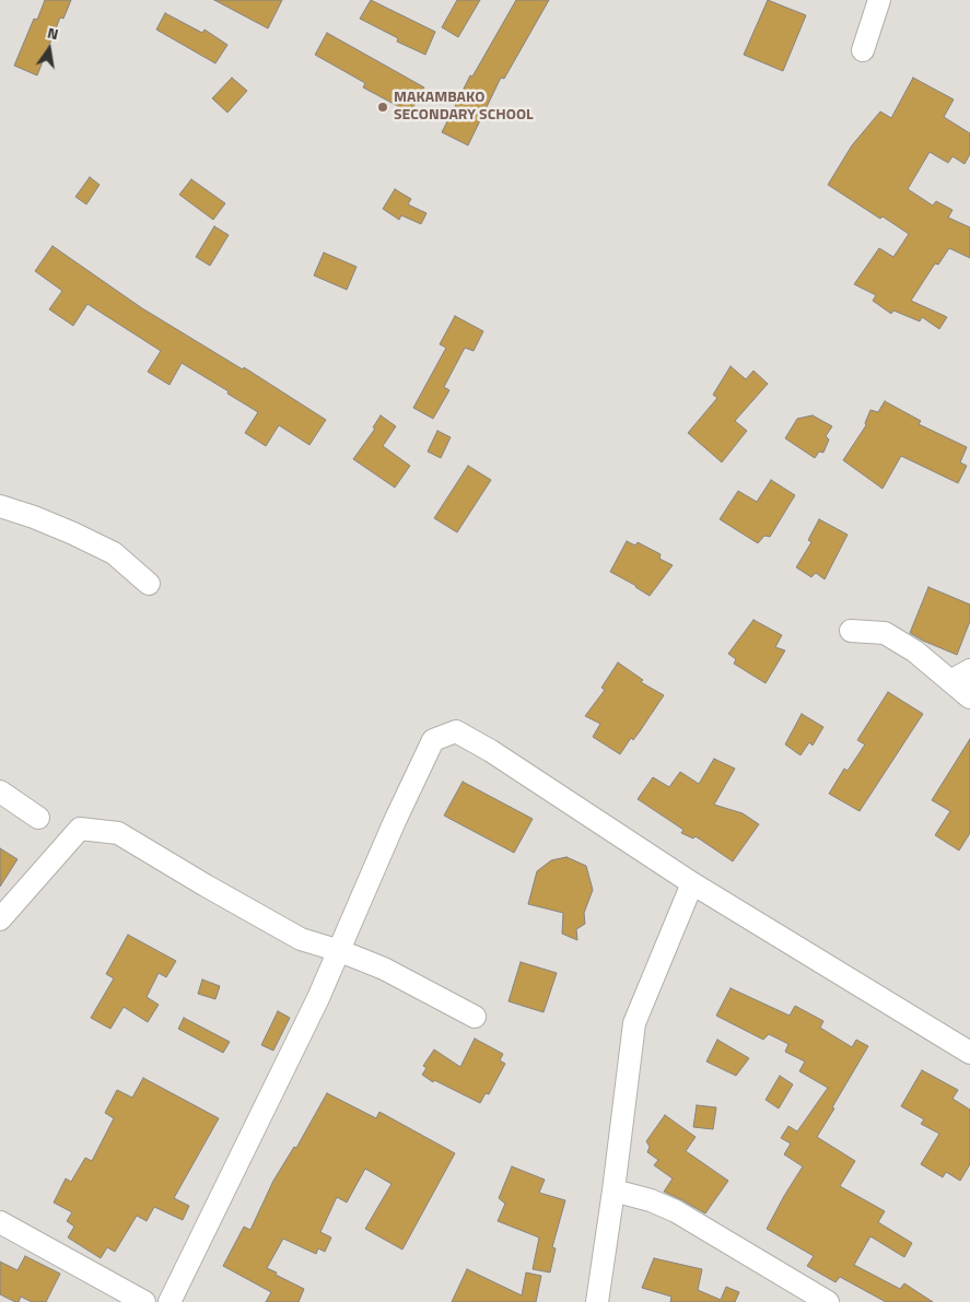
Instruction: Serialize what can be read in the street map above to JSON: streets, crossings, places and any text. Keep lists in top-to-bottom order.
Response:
{
  "places": ["MAKAMBAKO SECONDARY SCHOOL"],
  "north": "top"
}
